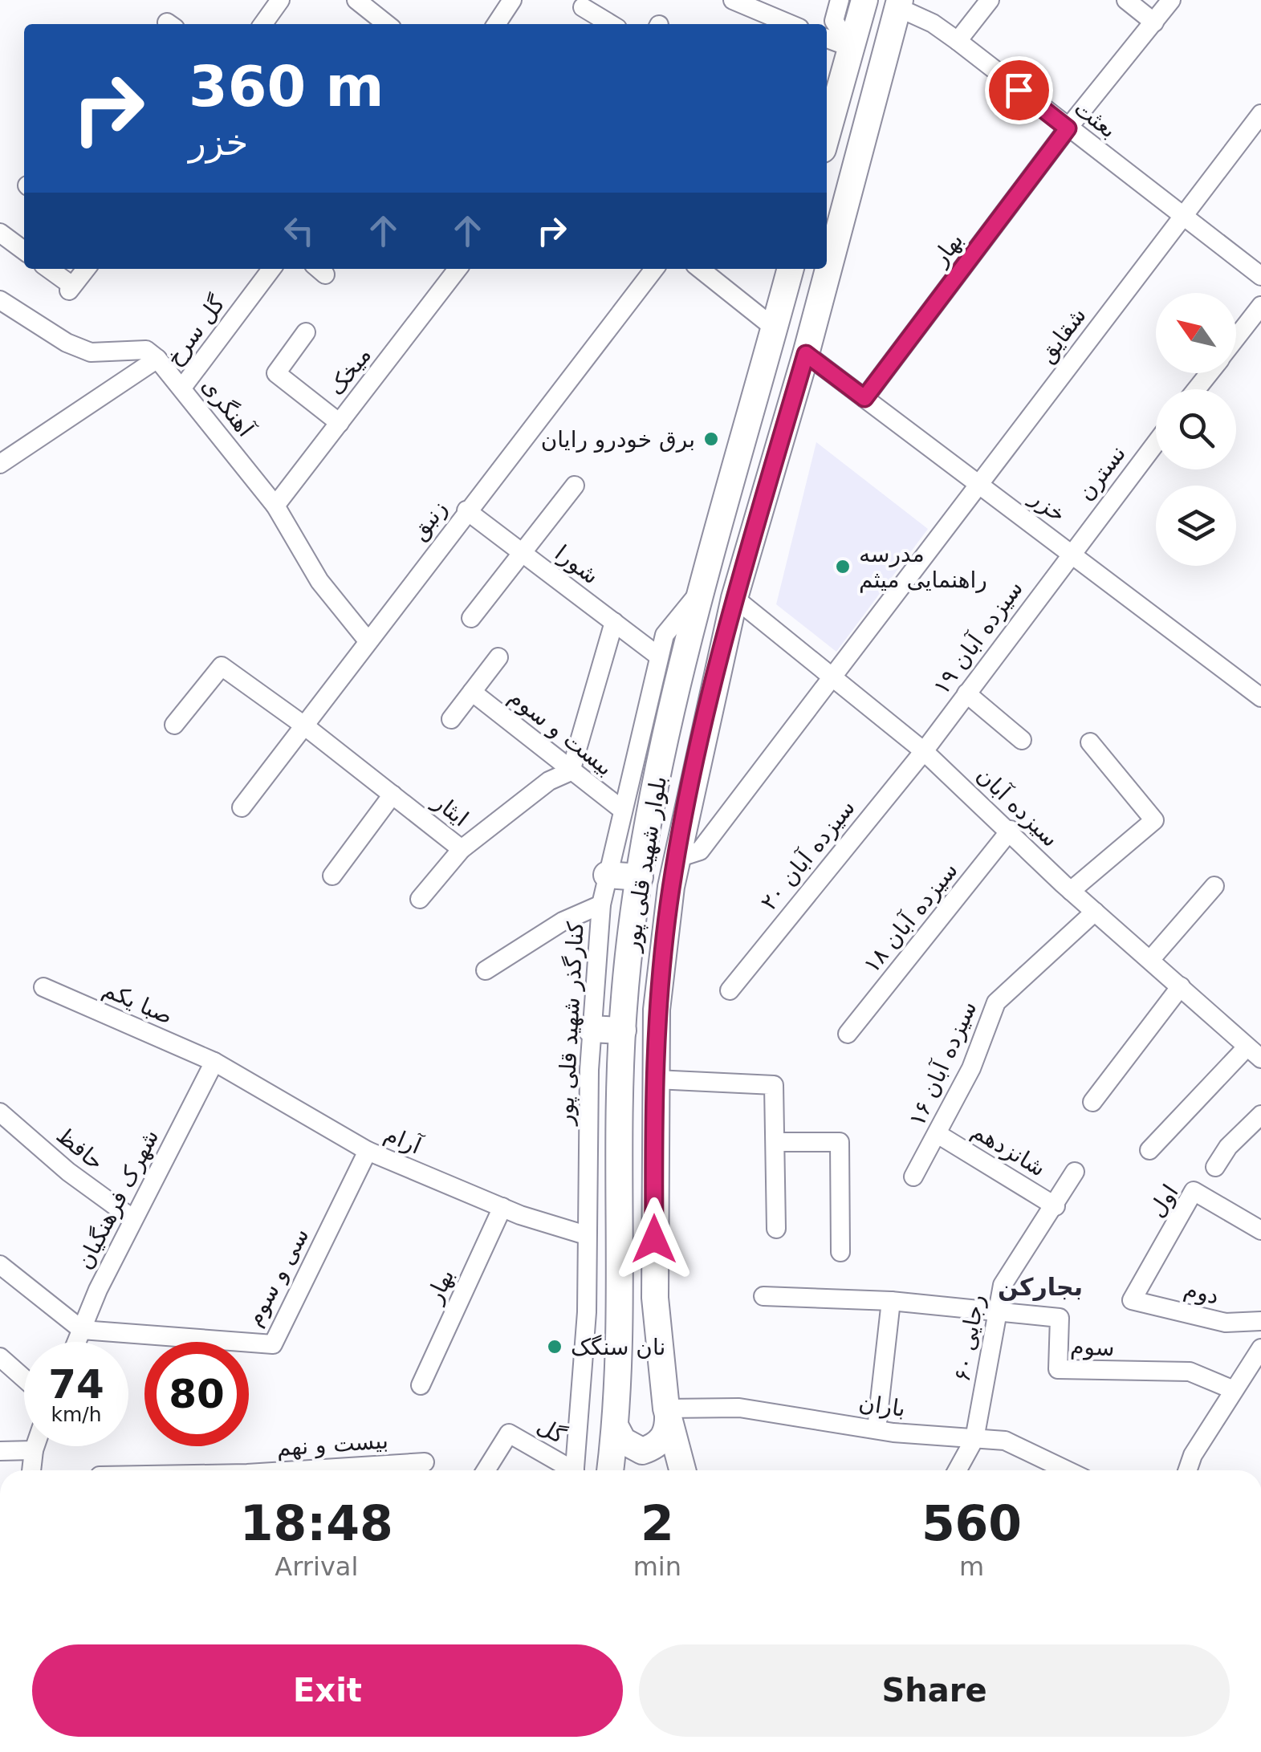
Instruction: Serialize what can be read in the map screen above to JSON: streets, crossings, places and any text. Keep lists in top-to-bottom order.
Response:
{
  "streets": {
    "highway": ["بلوار شهید قلی پور"],
    "street": [
      "بعثت",
      "بهار",
      "گل سرخ",
      "شقایق",
      "میخک",
      "آهنگری",
      "نسترن",
      "خزر",
      "زنبق",
      "شورا",
      "سیزده آبان ۱۹",
      "بیست و سوم",
      "سیزده آبان",
      "ایثار",
      "سیزده آبان ۲۰",
      "سیزده آبان ۱۸",
      "صبا یکم",
      "کنارگذر شهید قلی پور",
      "سیزده آبان ۱۶",
      "آرام",
      "حافظ",
      "شانزدهم",
      "شهرک فرهنگیان",
      "اول",
      "سی و سوم",
      "دوم",
      "رجایی ۶۰",
      "سوم",
      "باران",
      "گل",
      "بیست و نهم"
    ]
  },
  "crossings": [
    ["بعثت", "بهار"],
    ["بعثت", "شقایق"],
    ["بعثت", "بلوار شهید قلی پور"],
    ["بهار", "خزر"],
    ["بهار", "آرام"],
    ["گل سرخ", "آهنگری"],
    ["شقایق", "خزر"],
    ["شقایق", "سیزده آبان"],
    ["شقایق", "بلوار شهید قلی پور"],
    ["میخک", "آهنگری"],
    ["آهنگری", "زنبق"],
    ["نسترن", "خزر"],
    ["نسترن", "سیزده آبان ۱۹"],
    ["خزر", "سیزده آبان ۱۹"],
    ["خزر", "بلوار شهید قلی پور"],
    ["زنبق", "شورا"],
    ["زنبق", "ایثار"],
    ["شورا", "کنارگذر شهید قلی پور"],
    ["سیزده آبان ۱۹", "سیزده آبان"],
    ["سیزده آبان ۱۹", "سیزده آبان ۲۰"],
    ["بیست و سوم", "ایثار"],
    ["بیست و سوم", "کنارگذر شهید قلی پور"],
    ["سیزده آبان", "سیزده آبان ۲۰"],
    ["سیزده آبان", "بلوار شهید قلی پور"],
    ["سیزده آبان", "سیزده آبان ۱۸"],
    ["سیزده آبان", "سیزده آبان ۱۶"],
    ["بلوار شهید قلی پور", "کنارگذر شهید قلی پور"],
    ["بلوار شهید قلی پور", "باران"],
    ["صبا یکم", "آرام"],
    ["صبا یکم", "شهرک فرهنگیان"],
    ["کنارگذر شهید قلی پور", "آرام"],
    ["سیزده آبان ۱۶", "شانزدهم"],
    ["آرام", "شهرک فرهنگیان"],
    ["آرام", "سی و سوم"],
    ["حافظ", "شهرک فرهنگیان"],
    ["شانزدهم", "رجایی ۶۰"],
    ["شهرک فرهنگیان", "سی و سوم"],
    ["اول", "دوم"],
    ["رجایی ۶۰", "سوم"],
    ["رجایی ۶۰", "باران"]
  ],
  "districts": ["بجارکن"],
  "places": ["برق خودرو رایان", "مدرسه راهنمایی میثم", "نان سنگک"],
  "north": "top left",
  "page": {
    "turn": ["360 m", "خزر"],
    "speed": "74 km/h",
    "limit": "80",
    "eta": [
      "18:48",
      "Arrival",
      "2",
      "min",
      "560",
      "m"
    ],
    "buttons": ["Exit", "Share"]
  }
}
